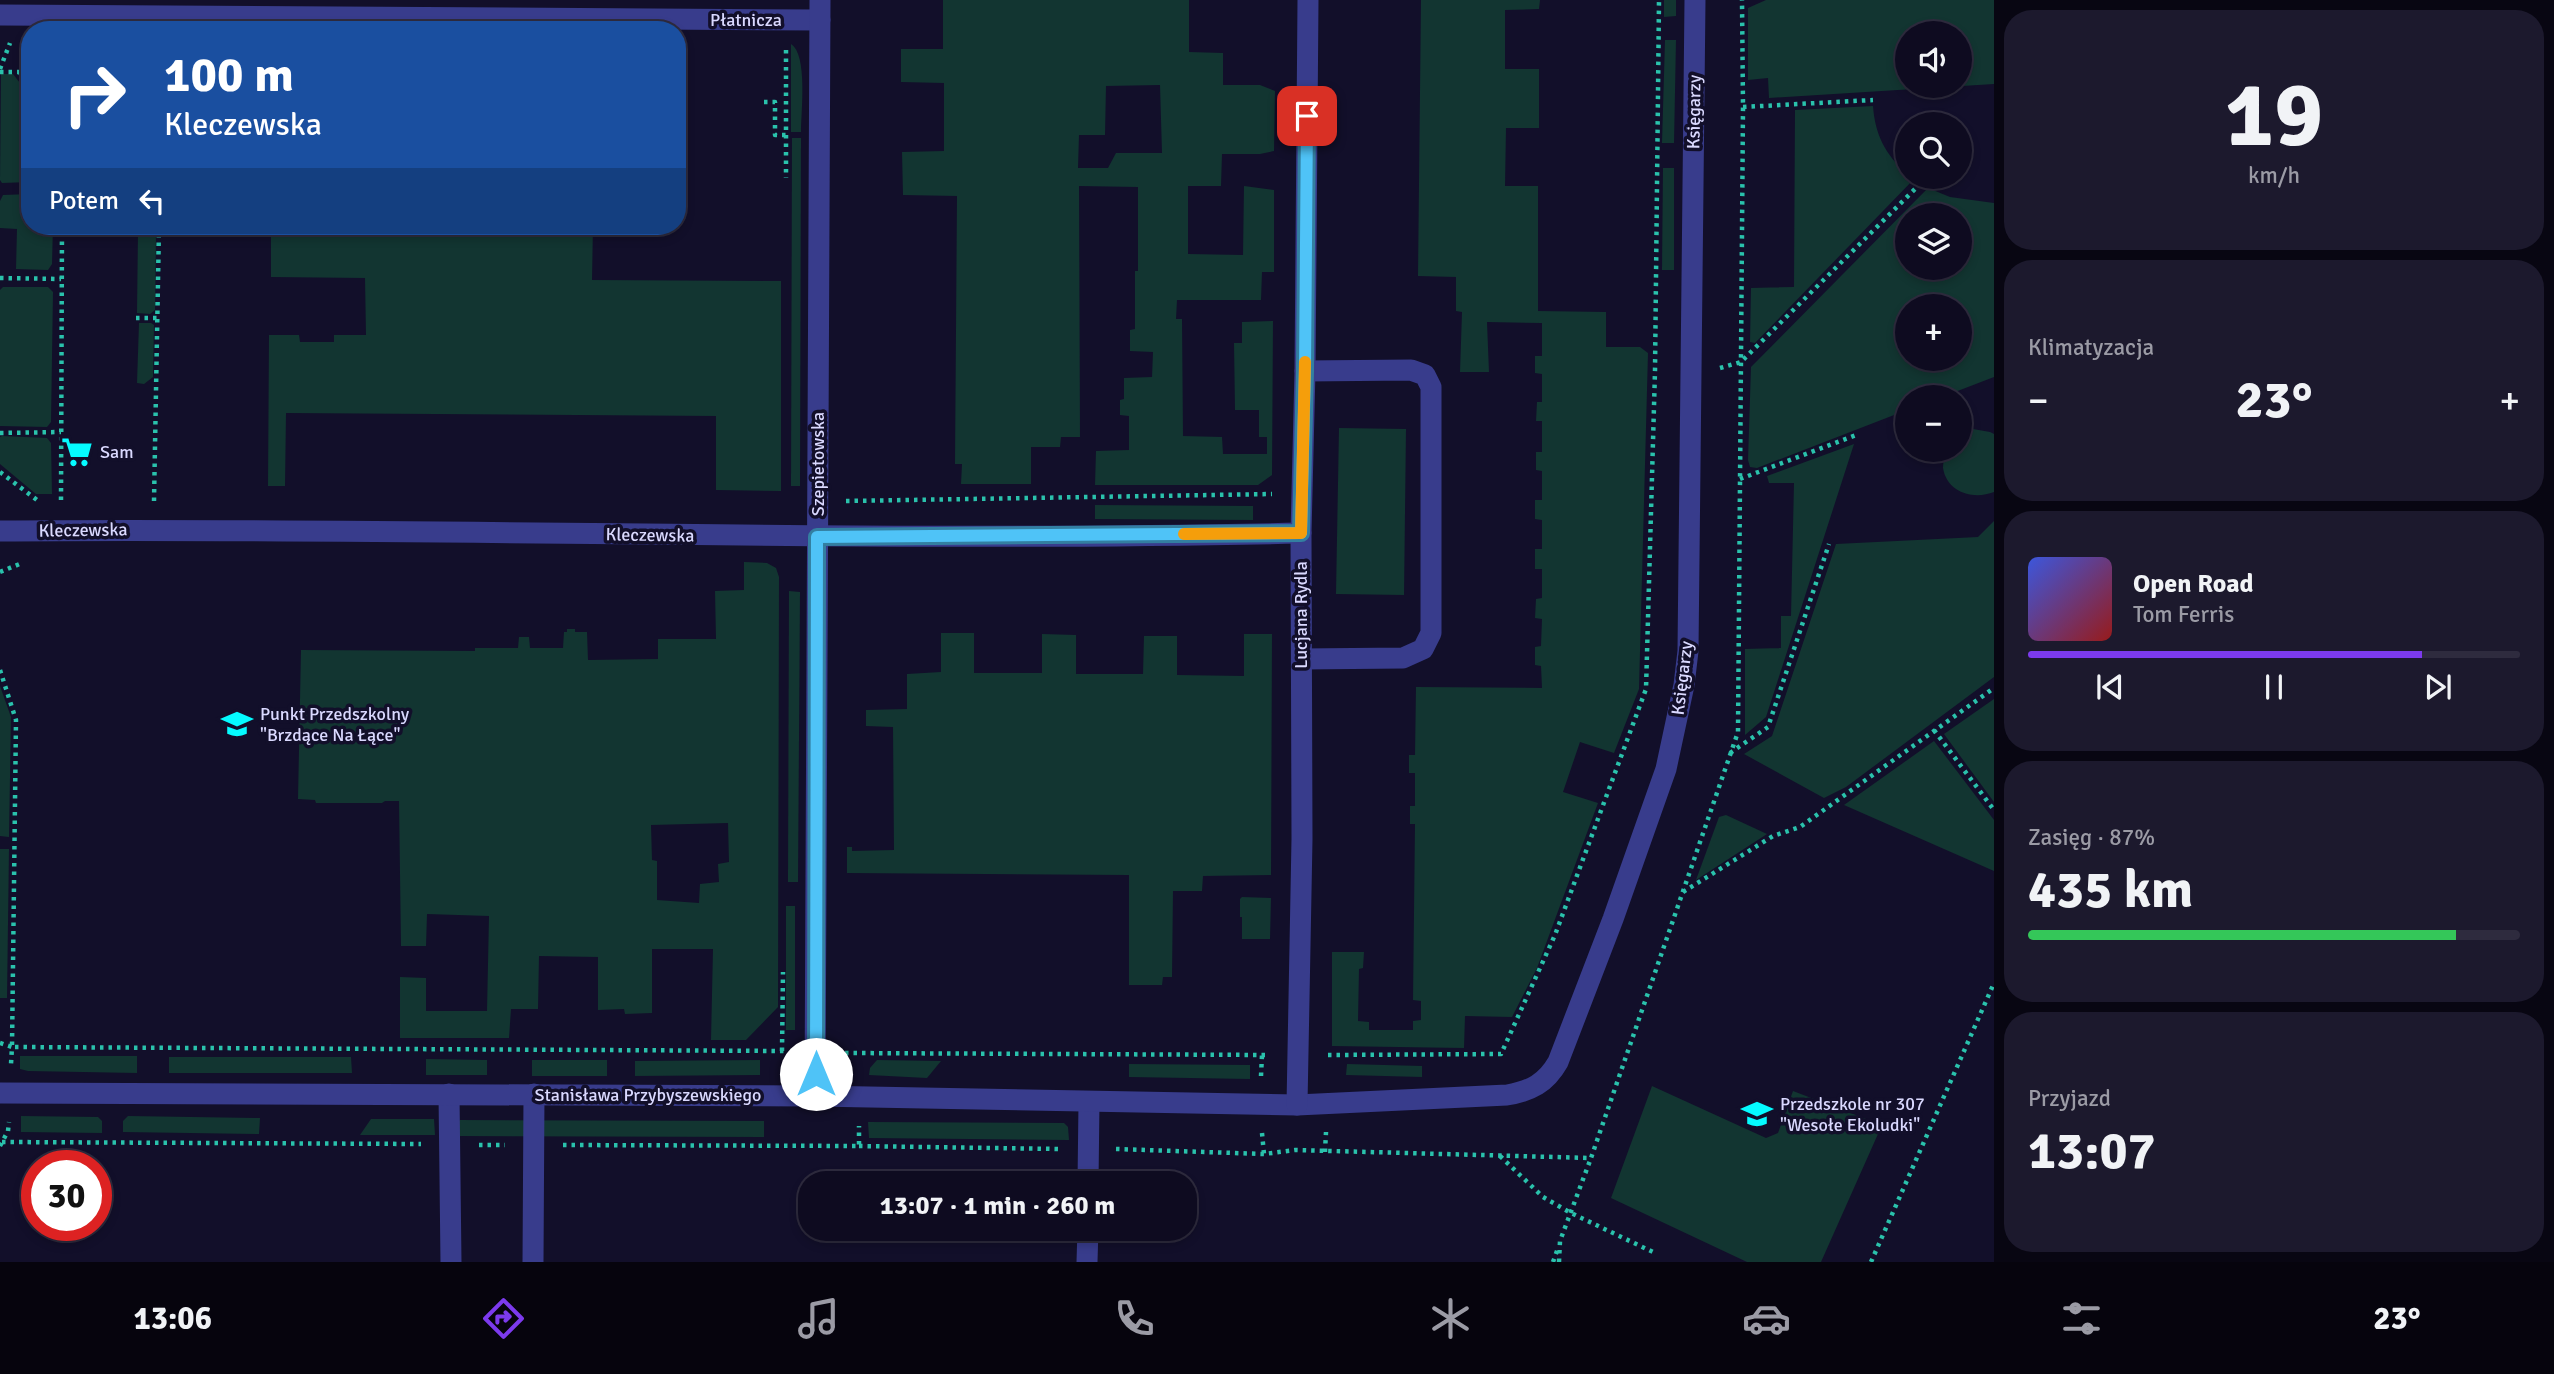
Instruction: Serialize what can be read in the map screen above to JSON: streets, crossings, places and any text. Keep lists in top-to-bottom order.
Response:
{
  "streets": {
    "street": [
      "Płatnicza",
      "Księgarzy",
      "Szepietowska",
      "Kleczewska",
      "Lucjana Rydla",
      "Stanisława Przybyszewskiego"
    ]
  },
  "crossings": [
    ["Płatnicza", "Szepietowska"],
    ["Księgarzy", "Lucjana Rydla"],
    ["Księgarzy", "Stanisława Przybyszewskiego"],
    ["Szepietowska", "Kleczewska"],
    ["Szepietowska", "Stanisława Przybyszewskiego"],
    ["Kleczewska", "Lucjana Rydla"],
    ["Lucjana Rydla", "Stanisława Przybyszewskiego"]
  ],
  "places": {
    "supermarket": ["Sam"],
    "school or university": ["Punkt Przedszkolny \"Brzdące Na Łące\"", "Przedszkole nr 307 \"Wesołe Ekoludki\""]
  },
  "page": {
    "tile": [
      ["19", "km/h"],
      "Klimatyzacja",
      ["Zasięg · 87%", "435 km"],
      ["Przyjazd", "13:07"]
    ],
    "map_buttons": ["+", "−"],
    "turn": ["100 m", "Kleczewska"],
    "then": "Potem",
    "heat": ["−", "23°", "+"],
    "song": ["Open Road", "Tom Ferris"],
    "limit": "30",
    "trip": "13:07 · 1 min · 260 m",
    "tabs": ["13:06", "23°"]
  }
}
